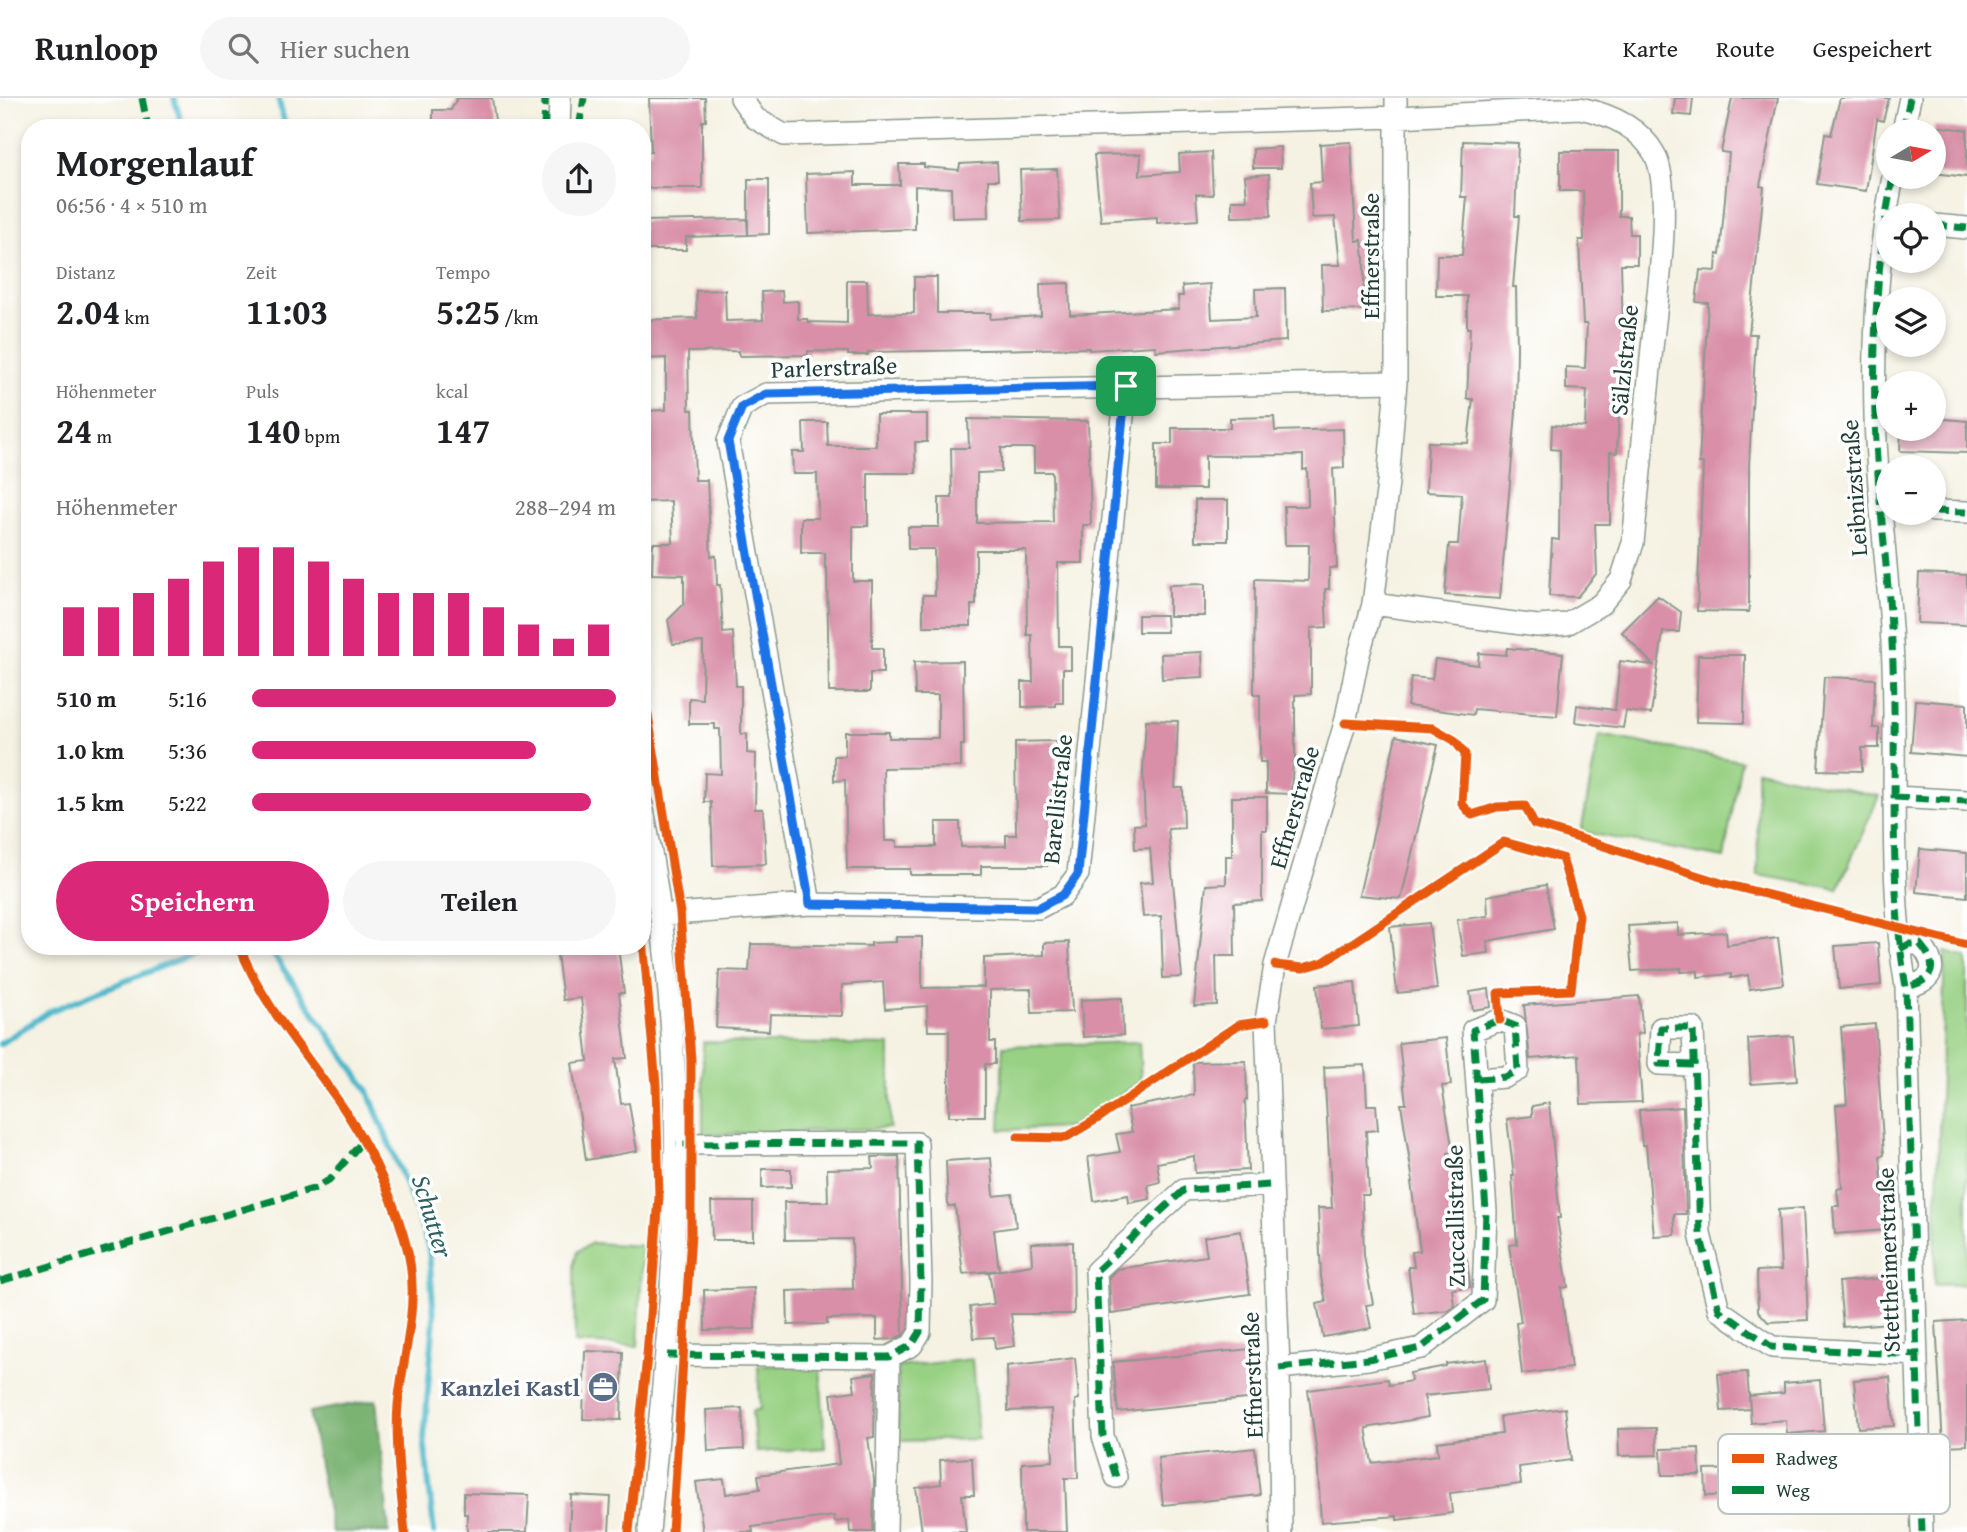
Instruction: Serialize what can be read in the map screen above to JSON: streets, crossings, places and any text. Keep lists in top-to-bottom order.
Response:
{
  "streets": {
    "street": [
      "Effnerstraße",
      "Sälzlstraße",
      "Parlerstraße",
      "Leibnizstraße",
      "Barellistraße",
      "Zuccallistraße",
      "Stettheimerstraße"
    ]
  },
  "crossings": [
    ["Effnerstraße", "Sälzlstraße"],
    ["Effnerstraße", "Parlerstraße"],
    ["Effnerstraße", "Zuccallistraße"],
    ["Parlerstraße", "Barellistraße"],
    ["Leibnizstraße", "Stettheimerstraße"]
  ],
  "water": ["Schutter"],
  "places": {
    "office": ["Kanzlei Kastl"]
  },
  "legend": ["Radweg", "Weg"],
  "north": "right",
  "page": {
    "header": "Runloop",
    "search": "Hier suchen",
    "nav": ["Karte", "Route", "Gespeichert"],
    "map_buttons": ["+", "−"],
    "heading": ["Morgenlauf", "06:56 · 4 × 510 m"],
    "stats": [
      ["Distanz", "2.04 km"],
      ["Zeit", "11:03"],
      ["Tempo", "5:25 /km"],
      ["Höhenmeter", "24 m"],
      ["Puls", "140 bpm"],
      ["kcal", "147"]
    ],
    "chart": ["Höhenmeter", "288–294 m"],
    "list": [
      {
        "name": "510 m",
        "note": "5:16"
      },
      {
        "name": "1.0 km",
        "note": "5:36"
      },
      {
        "name": "1.5 km",
        "note": "5:22"
      }
    ],
    "buttons": ["Speichern", "Teilen"]
  }
}
